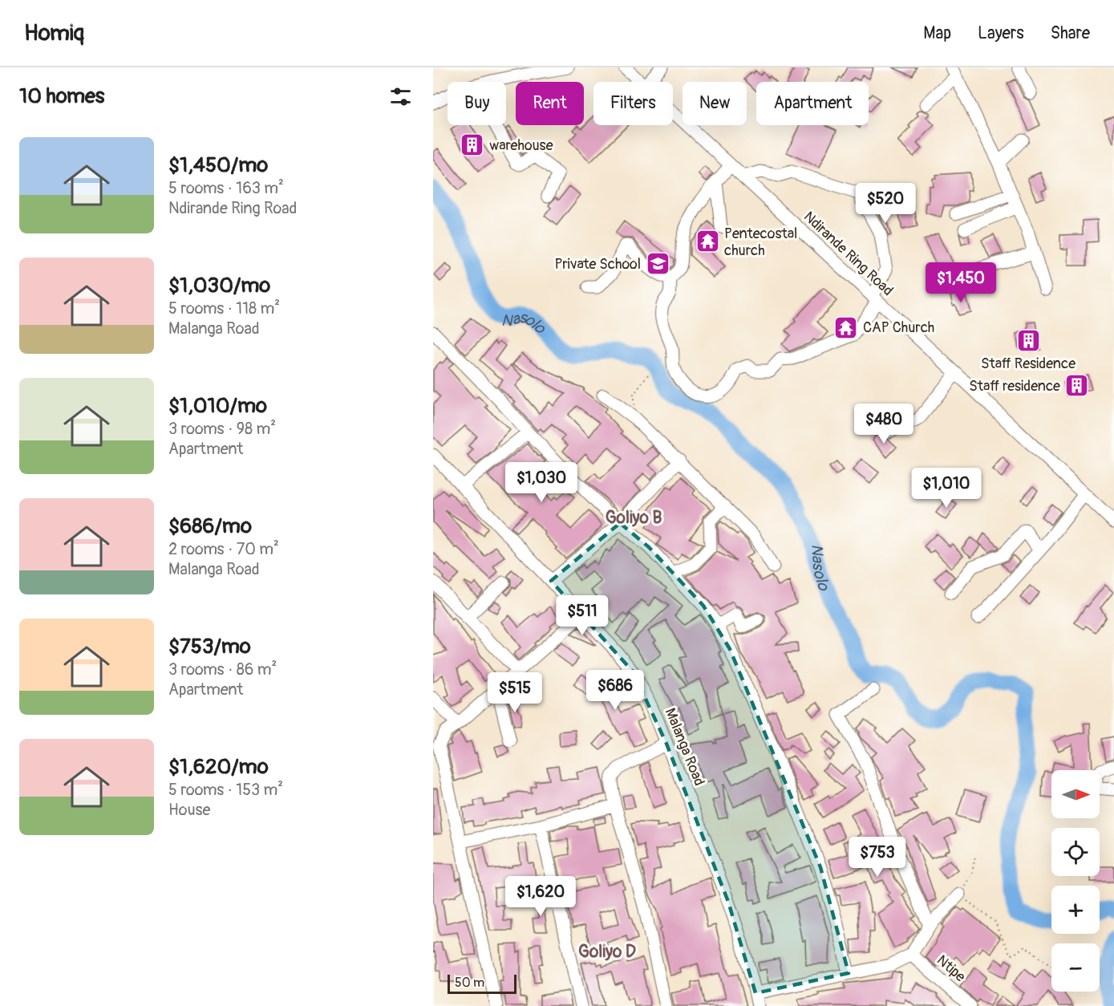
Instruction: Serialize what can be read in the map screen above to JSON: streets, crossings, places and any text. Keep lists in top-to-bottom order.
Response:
{
  "streets": {
    "street": ["Ndirande Ring Road", "Malanga Road", "Ntipe"]
  },
  "districts": ["Goliyo B", "Goliyo D"],
  "water": ["Nasolo"],
  "places": {
    "building": ["warehouse", "Staff Residence", "Staff residence"],
    "temple": ["Pentecostal church", "CAP Church"],
    "school or university": ["Private School"]
  },
  "scale_bar": "50 m",
  "north": "right",
  "page": {
    "header": "Homiq",
    "nav": ["Map", "Layers", "Share"],
    "heading": "10 homes",
    "chip": [
      "Buy",
      "Rent",
      "Filters",
      "New",
      "Apartment"
    ],
    "list": [
      {
        "name": "$1,450/mo",
        "note": "5 rooms · 163 m² · Ndirande Ring Road"
      },
      {
        "name": "$1,030/mo",
        "note": "5 rooms · 118 m² · Malanga Road"
      },
      {
        "name": "$1,010/mo",
        "note": "3 rooms · 98 m² · Apartment"
      },
      {
        "name": "$686/mo",
        "note": "2 rooms · 70 m² · Malanga Road"
      },
      {
        "name": "$753/mo",
        "note": "3 rooms · 86 m² · Apartment"
      },
      {
        "name": "$1,620/mo",
        "note": "5 rooms · 153 m² · House"
      }
    ],
    "price": [
      "$520",
      "$1,450",
      "$480",
      "$1,030",
      "$1,010",
      "$511",
      "$686",
      "$515",
      "$753",
      "$1,620"
    ],
    "map_buttons": ["+", "−"],
    "scale": "50 m"
  }
}
